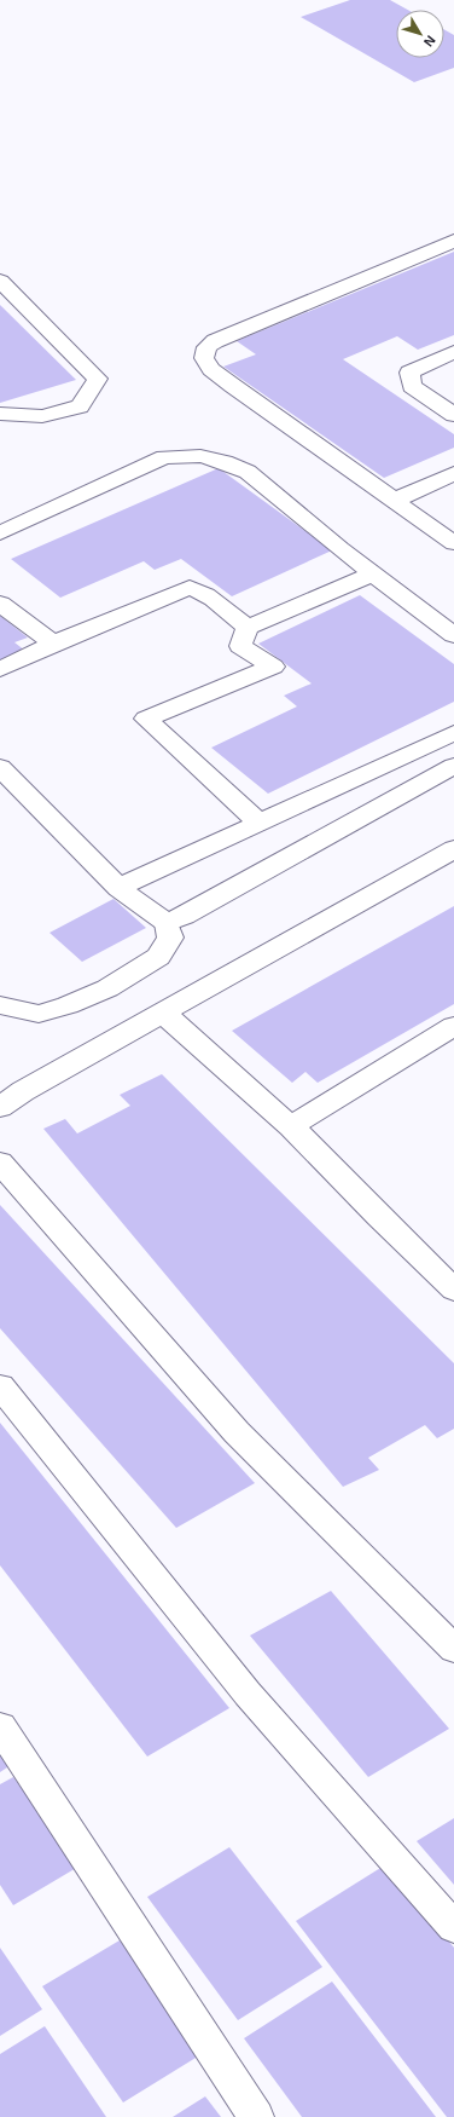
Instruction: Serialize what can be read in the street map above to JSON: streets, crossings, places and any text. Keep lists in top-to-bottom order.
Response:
{
  "north": "bottom right"
}
